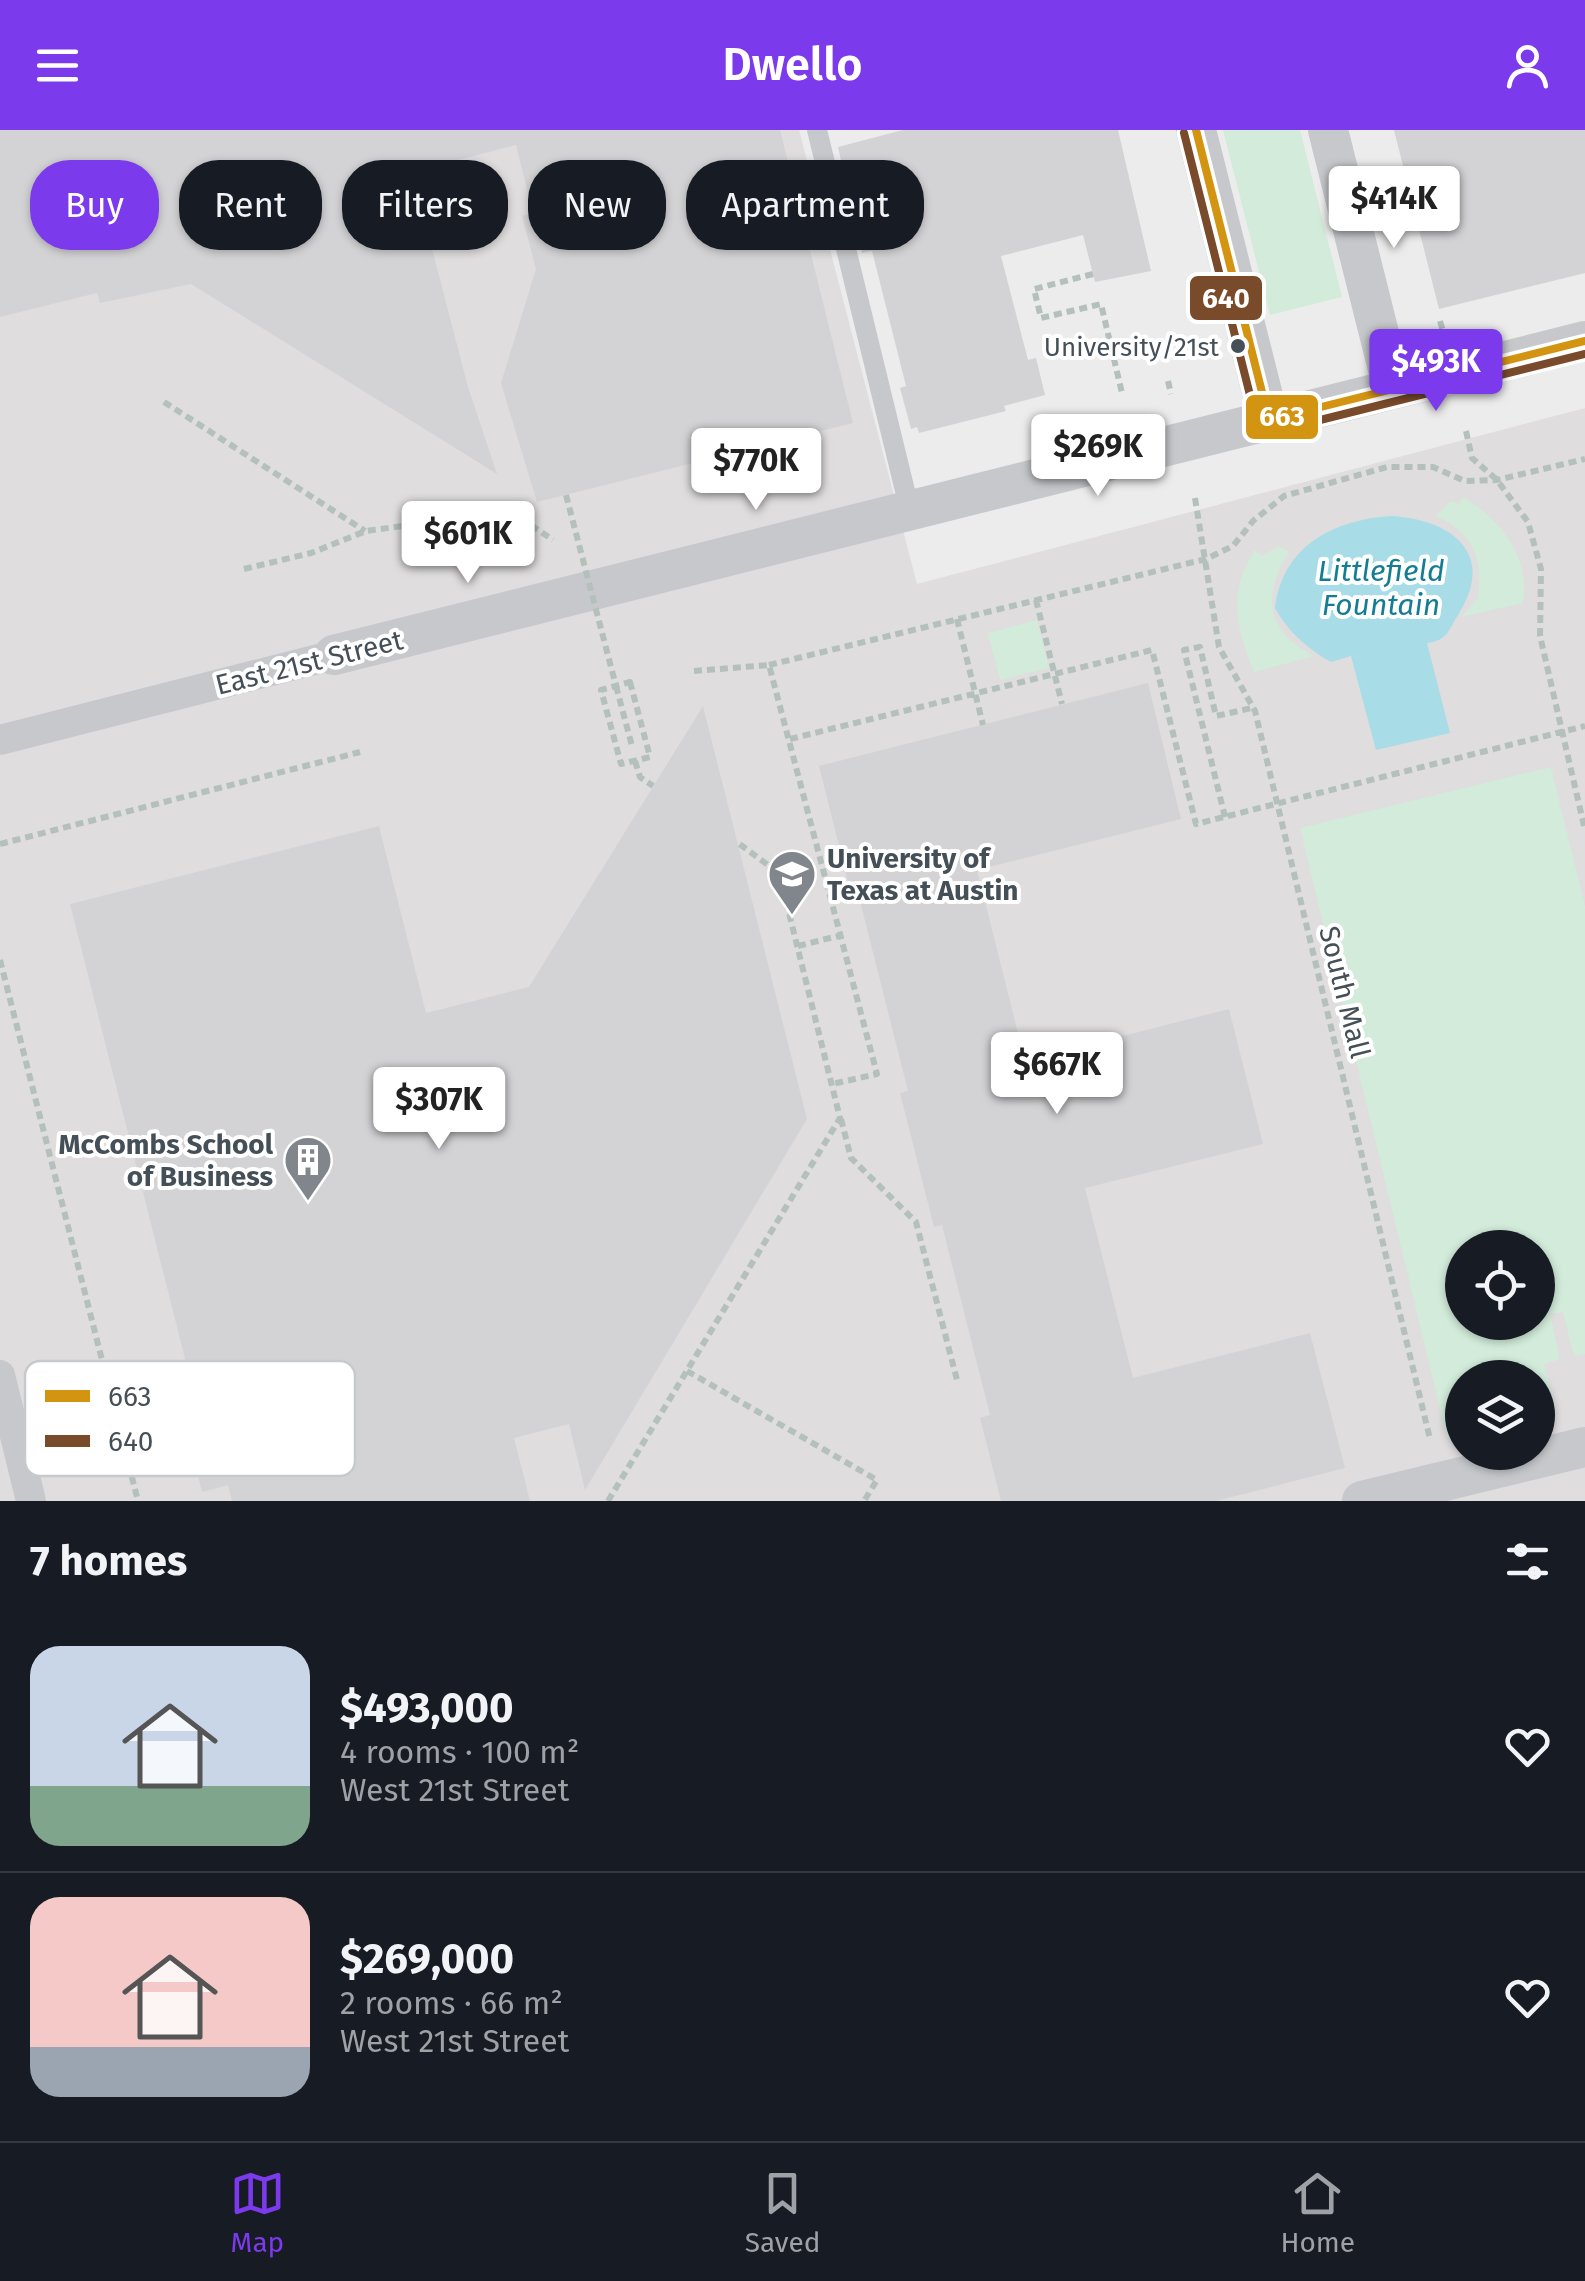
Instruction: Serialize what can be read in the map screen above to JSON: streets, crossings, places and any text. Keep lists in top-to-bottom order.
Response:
{
  "streets": {
    "street": ["East 21st Street"],
    "path": ["South Mall"]
  },
  "water": ["Littlefield Fountain"],
  "places": {
    "other": ["University/21st"],
    "school or university": ["University of Texas at Austin"],
    "building": ["McCombs School of Business"]
  },
  "lines": ["transit line 663", "transit line 640"],
  "legend": ["663", "640"],
  "page": {
    "header": "Dwello",
    "chip": [
      "Buy",
      "Rent",
      "Filters",
      "New",
      "Apartment"
    ],
    "price": [
      "$414K",
      "$493K",
      "$269K",
      "$770K",
      "$601K",
      "$667K",
      "$307K"
    ],
    "heading": "7 homes",
    "list": [
      {
        "name": "$493,000",
        "note": "4 rooms · 100 m² · West 21st Street"
      },
      {
        "name": "$269,000",
        "note": "2 rooms · 66 m² · West 21st Street"
      }
    ],
    "tabs": ["Map", "Saved", "Home"]
  }
}
